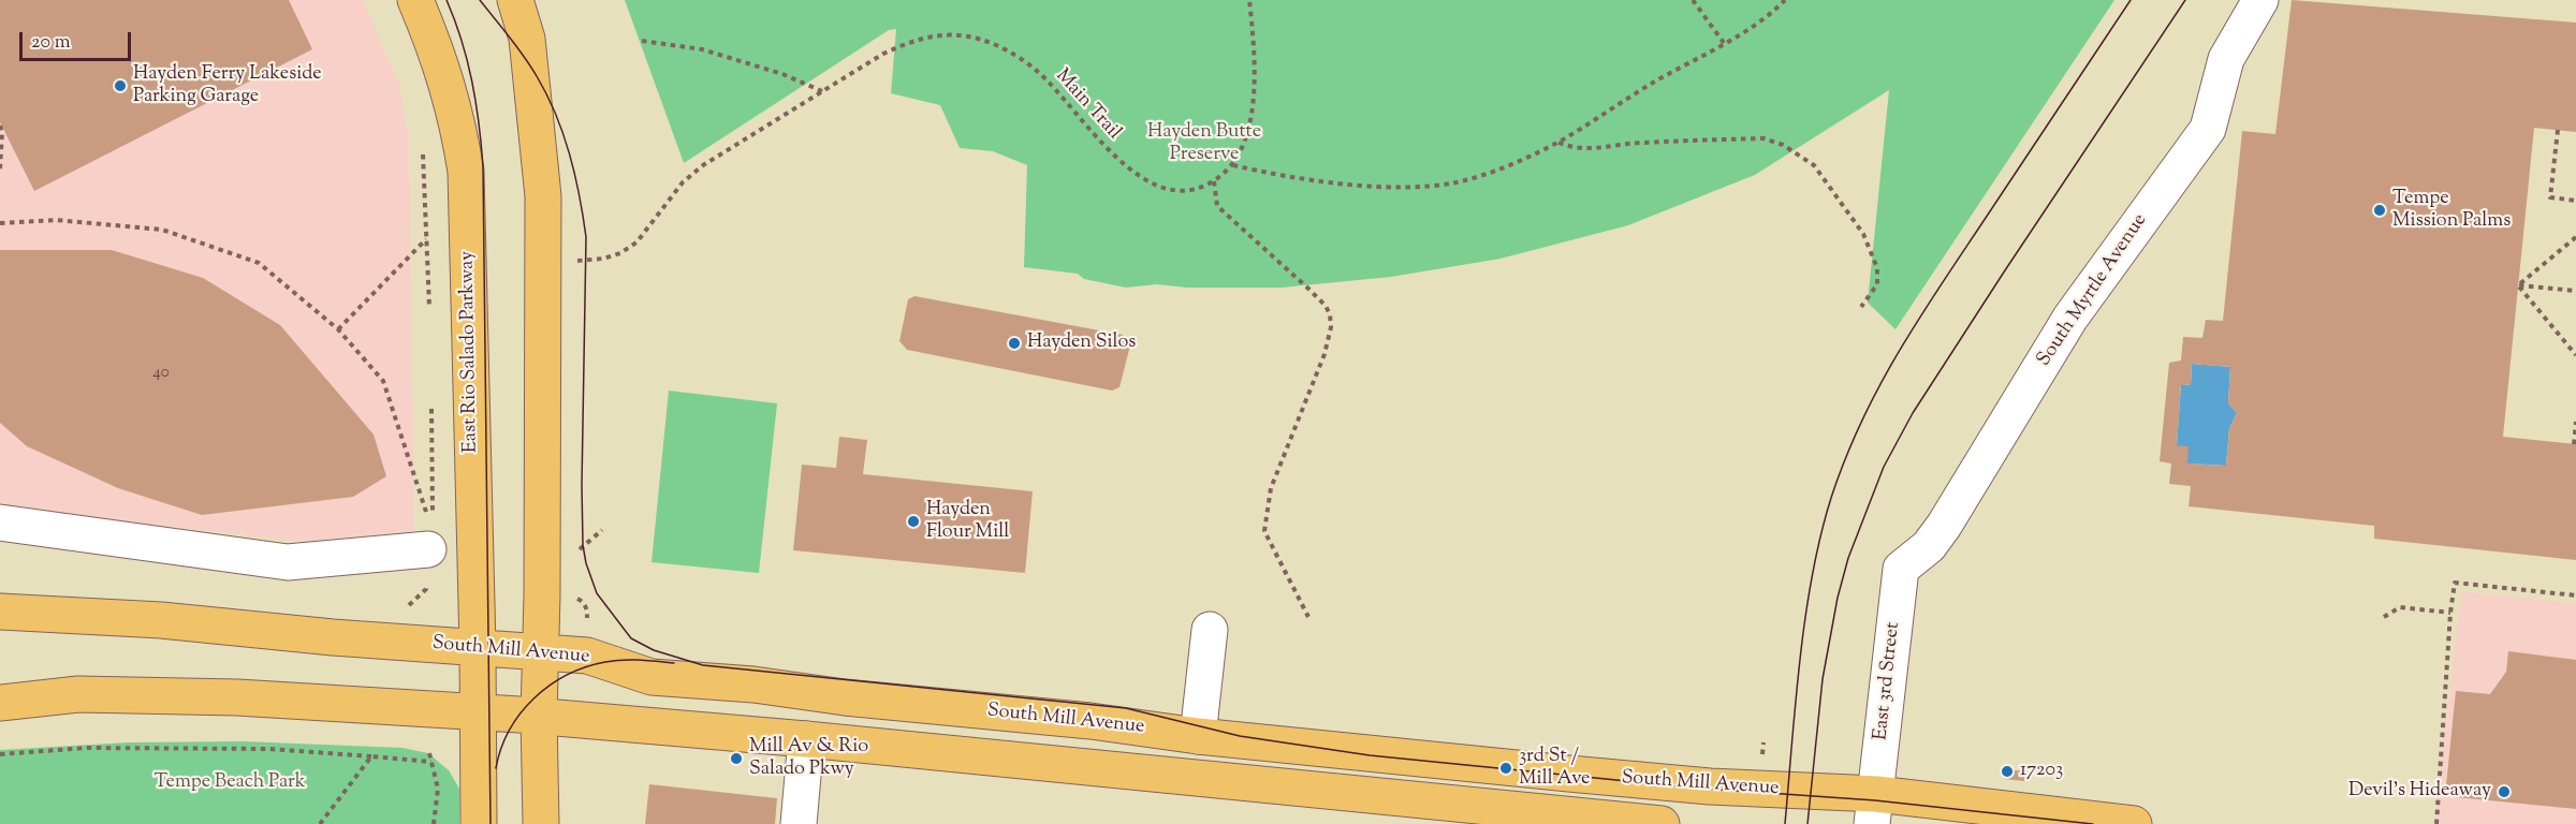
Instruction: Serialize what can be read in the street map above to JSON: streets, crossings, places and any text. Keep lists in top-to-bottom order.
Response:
{
  "streets": {
    "main road": ["East Rio Salado Parkway", "South Mill Avenue"],
    "street": ["South Myrtle Avenue", "East 3rd Street"],
    "path": ["Main Trail"]
  },
  "crossings": [
    ["South Myrtle Avenue", "East 3rd Street"],
    ["East Rio Salado Parkway", "South Mill Avenue"],
    ["South Mill Avenue", "East 3rd Street"]
  ],
  "parks": ["Hayden Butte Preserve", "Tempe Beach Park"],
  "places": [
    "Hayden Ferry Lakeside Parking Garage",
    "Tempe Mission Palms",
    "Hayden Silos",
    "Hayden Flour Mill",
    "Mill Av & Rio Salado Pkwy",
    "3rd St / Mill Ave",
    "17203",
    "Devil's Hideaway"
  ],
  "house_numbers": ["40"],
  "scale_bar": "20 m"
}
